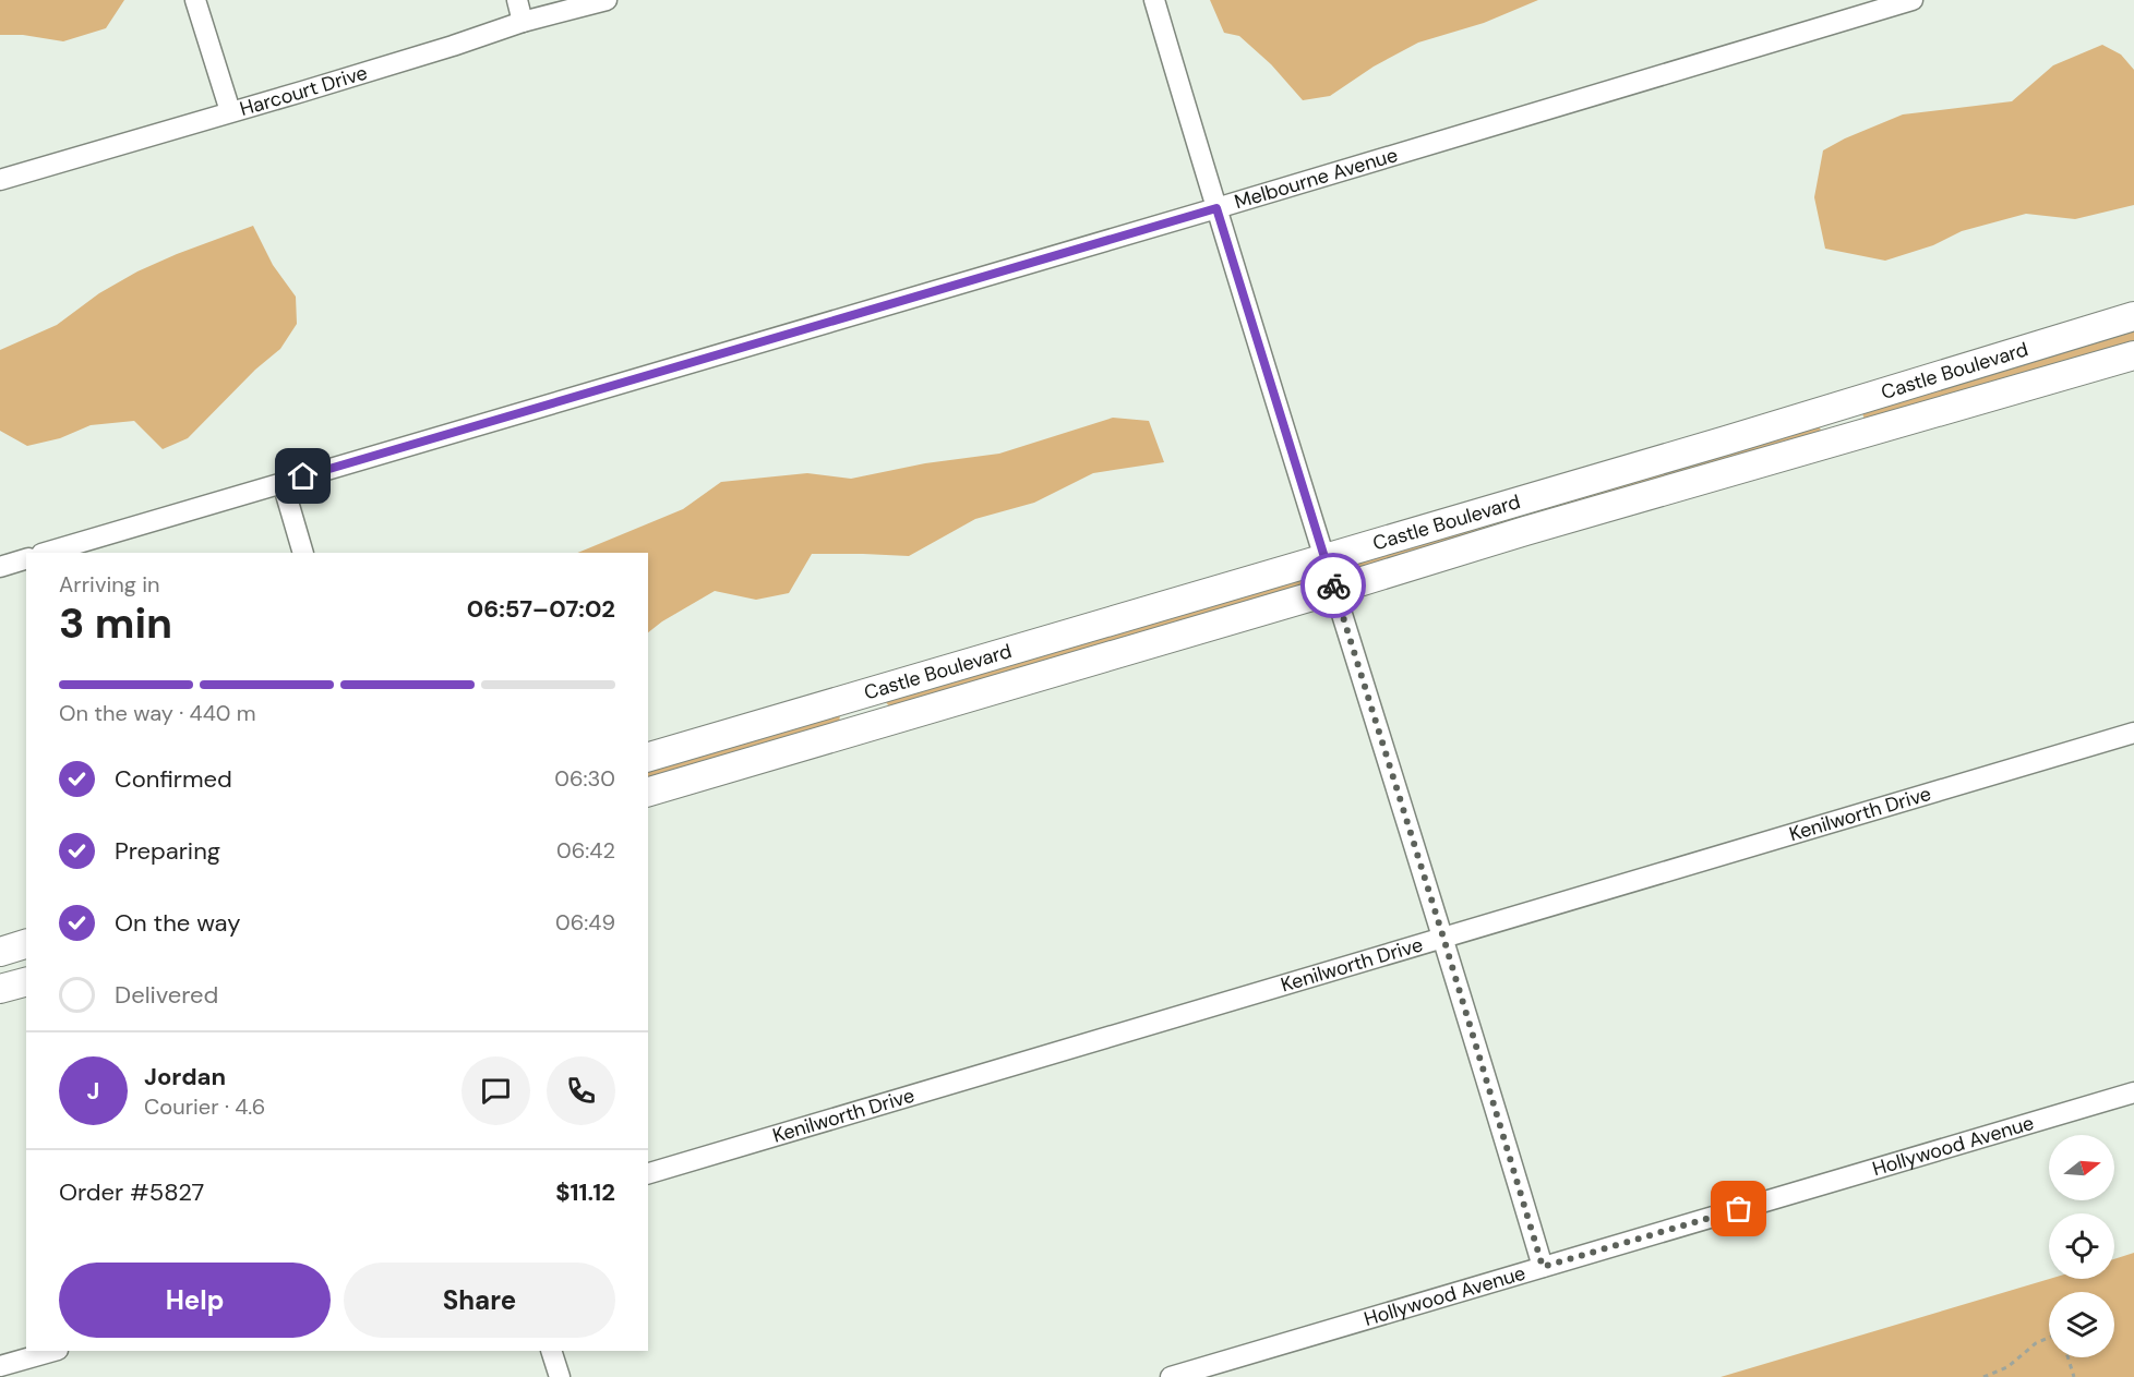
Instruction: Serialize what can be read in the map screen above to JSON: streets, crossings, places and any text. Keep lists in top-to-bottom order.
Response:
{
  "streets": {
    "street": [
      "Harcourt Drive",
      "Melbourne Avenue",
      "Castle Boulevard",
      "Kenilworth Drive",
      "Hollywood Avenue"
    ]
  },
  "north": "right",
  "page": {
    "heading": ["3 min", "Arriving in", "06:57–07:02"],
    "panel": [
      "Jordan",
      "Courier · 4.6",
      "Order #5827",
      "$11.12"
    ],
    "bar": "On the way · 440 m",
    "list": [
      ["Confirmed", "06:30"],
      ["Preparing", "06:42"],
      ["On the way", "06:49"],
      "Delivered"
    ],
    "round": "J",
    "buttons": ["Help", "Share"]
  }
}
